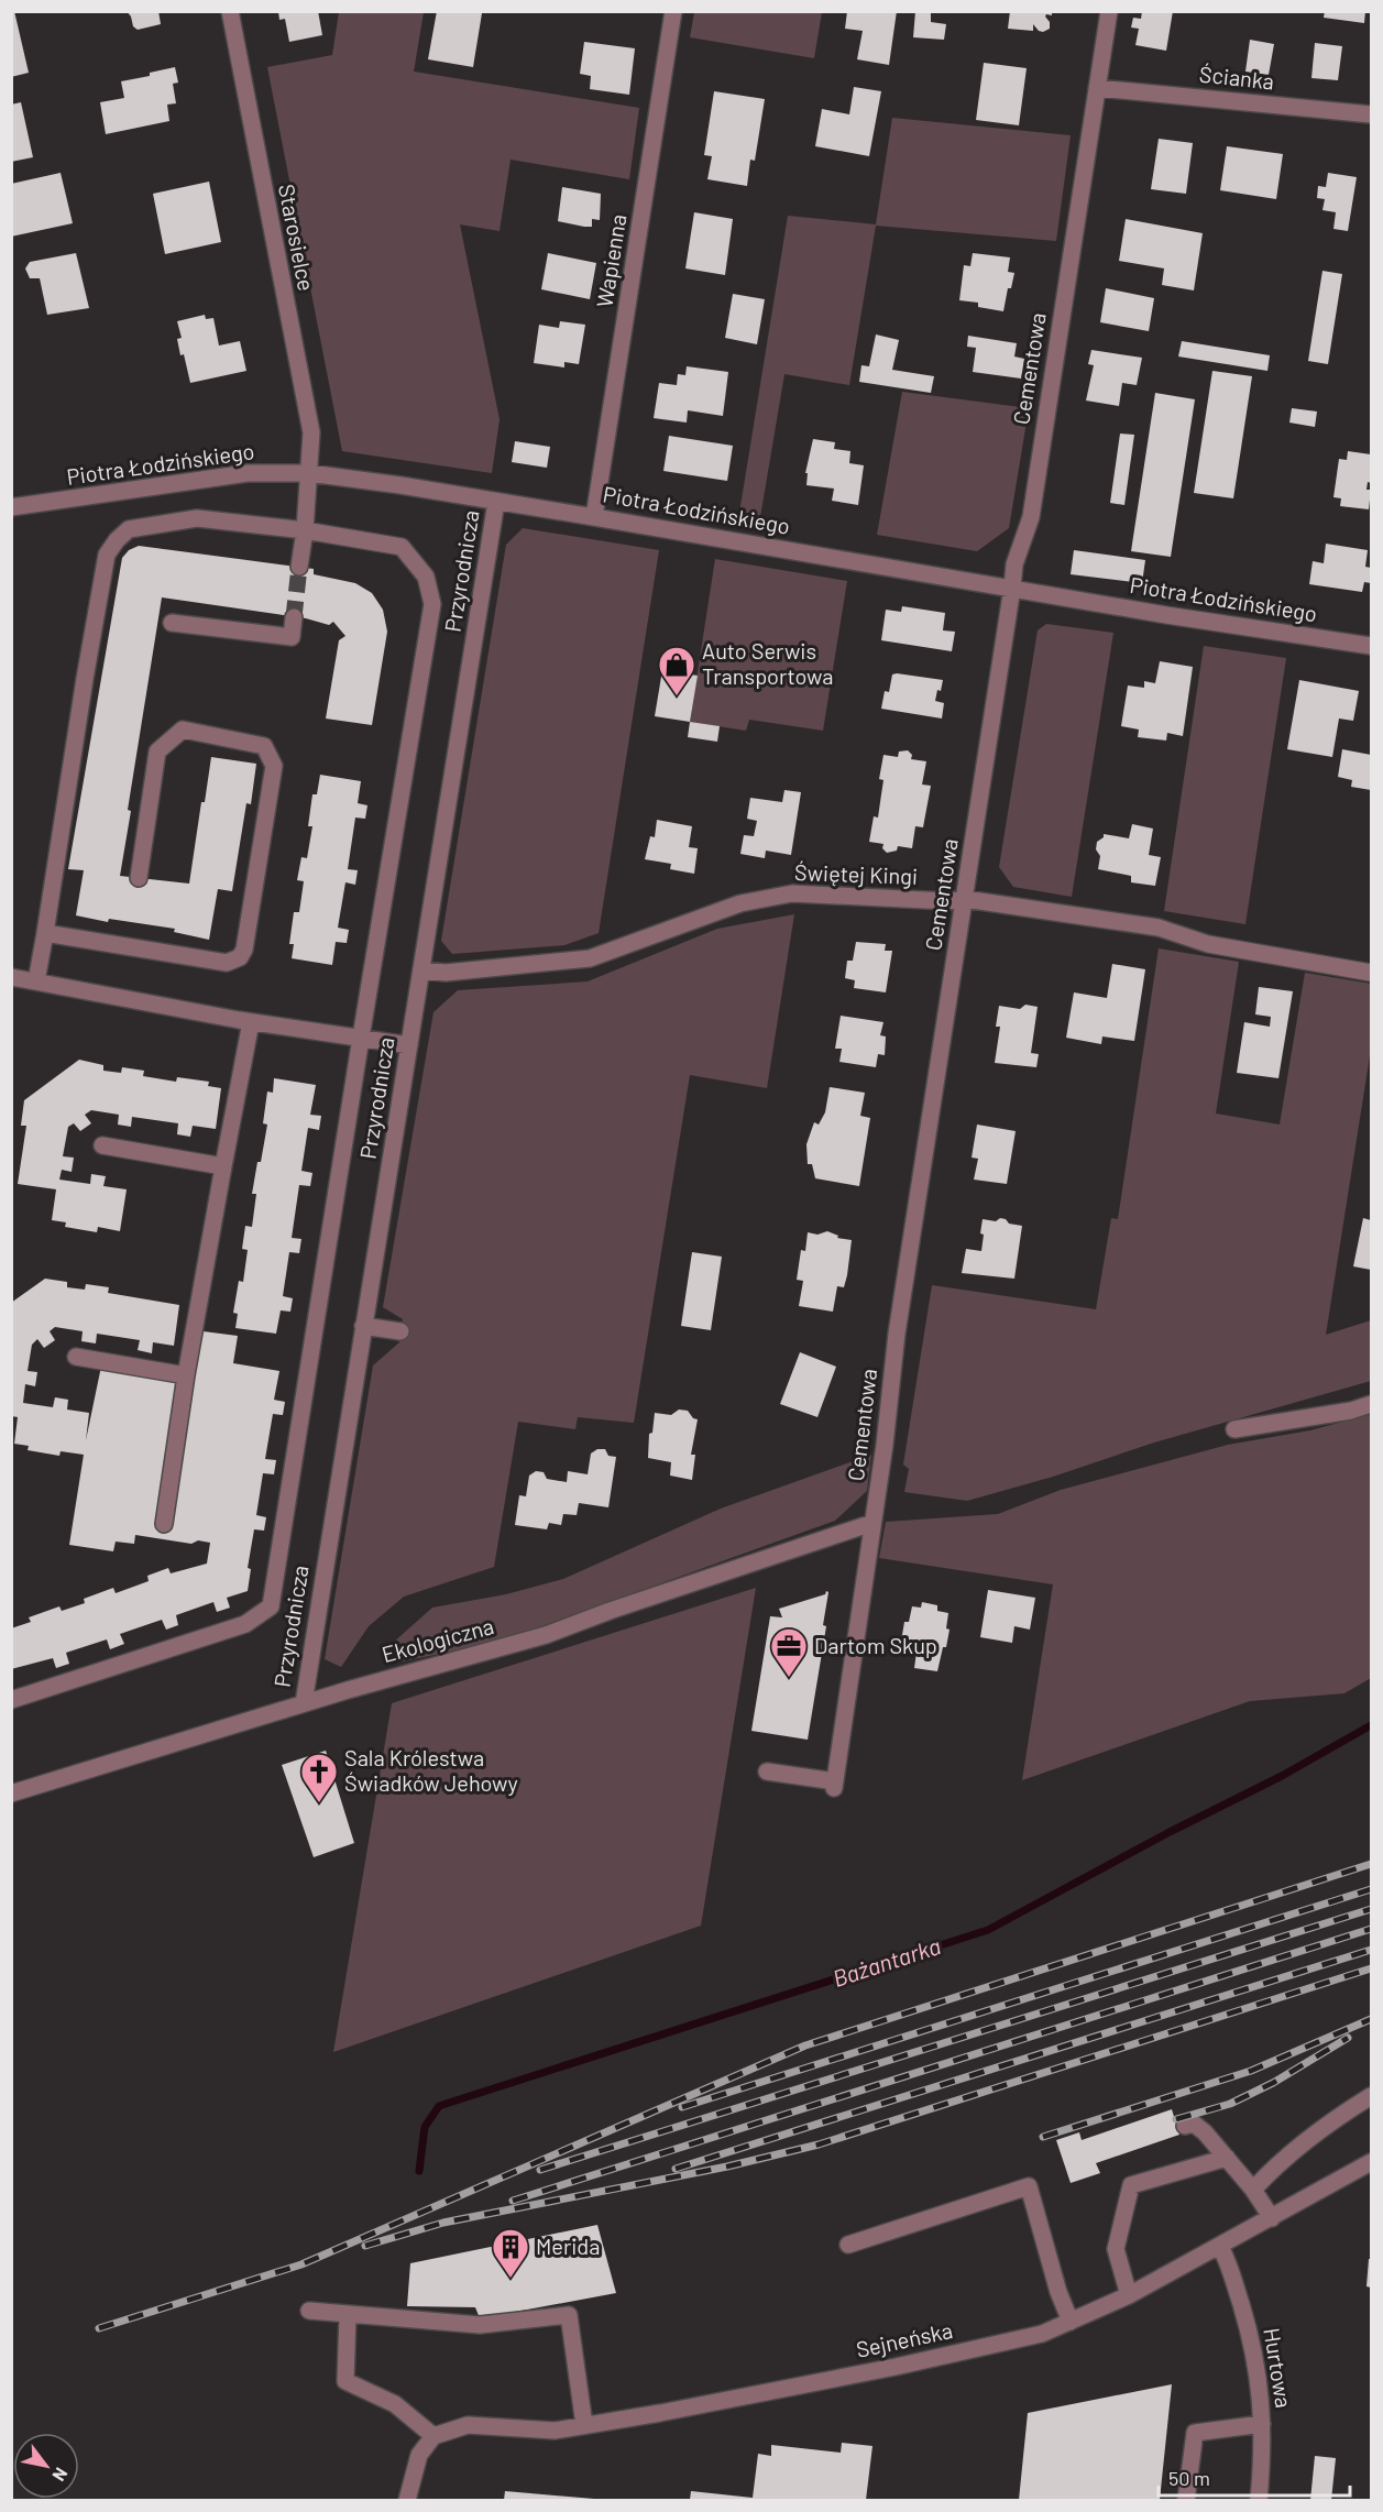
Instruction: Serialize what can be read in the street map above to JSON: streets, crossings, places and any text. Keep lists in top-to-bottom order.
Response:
{
  "streets": {
    "street": [
      "Ścianka",
      "Starosielce",
      "Wapienna",
      "Cementowa",
      "Piotra Łodzińskiego",
      "Przyrodnicza",
      "Świętej Kingi",
      "Ekologiczna",
      "Sejneńska",
      "Hurtowa"
    ]
  },
  "crossings": [
    ["Ścianka", "Cementowa"],
    ["Starosielce", "Piotra Łodzińskiego"],
    ["Wapienna", "Piotra Łodzińskiego"],
    ["Cementowa", "Piotra Łodzińskiego"],
    ["Cementowa", "Świętej Kingi"],
    ["Cementowa", "Ekologiczna"],
    ["Piotra Łodzińskiego", "Przyrodnicza"],
    ["Przyrodnicza", "Świętej Kingi"],
    ["Przyrodnicza", "Ekologiczna"],
    ["Sejneńska", "Hurtowa"]
  ],
  "water": ["Bażantarka"],
  "places": {
    "shop": ["Auto Serwis Transportowa"],
    "office": ["Dartom Skup"],
    "church": ["Sala Królestwa Świadków Jehowy"],
    "building": ["Merida"]
  },
  "scale_bar": "50 m",
  "north": "bottom right"
}
